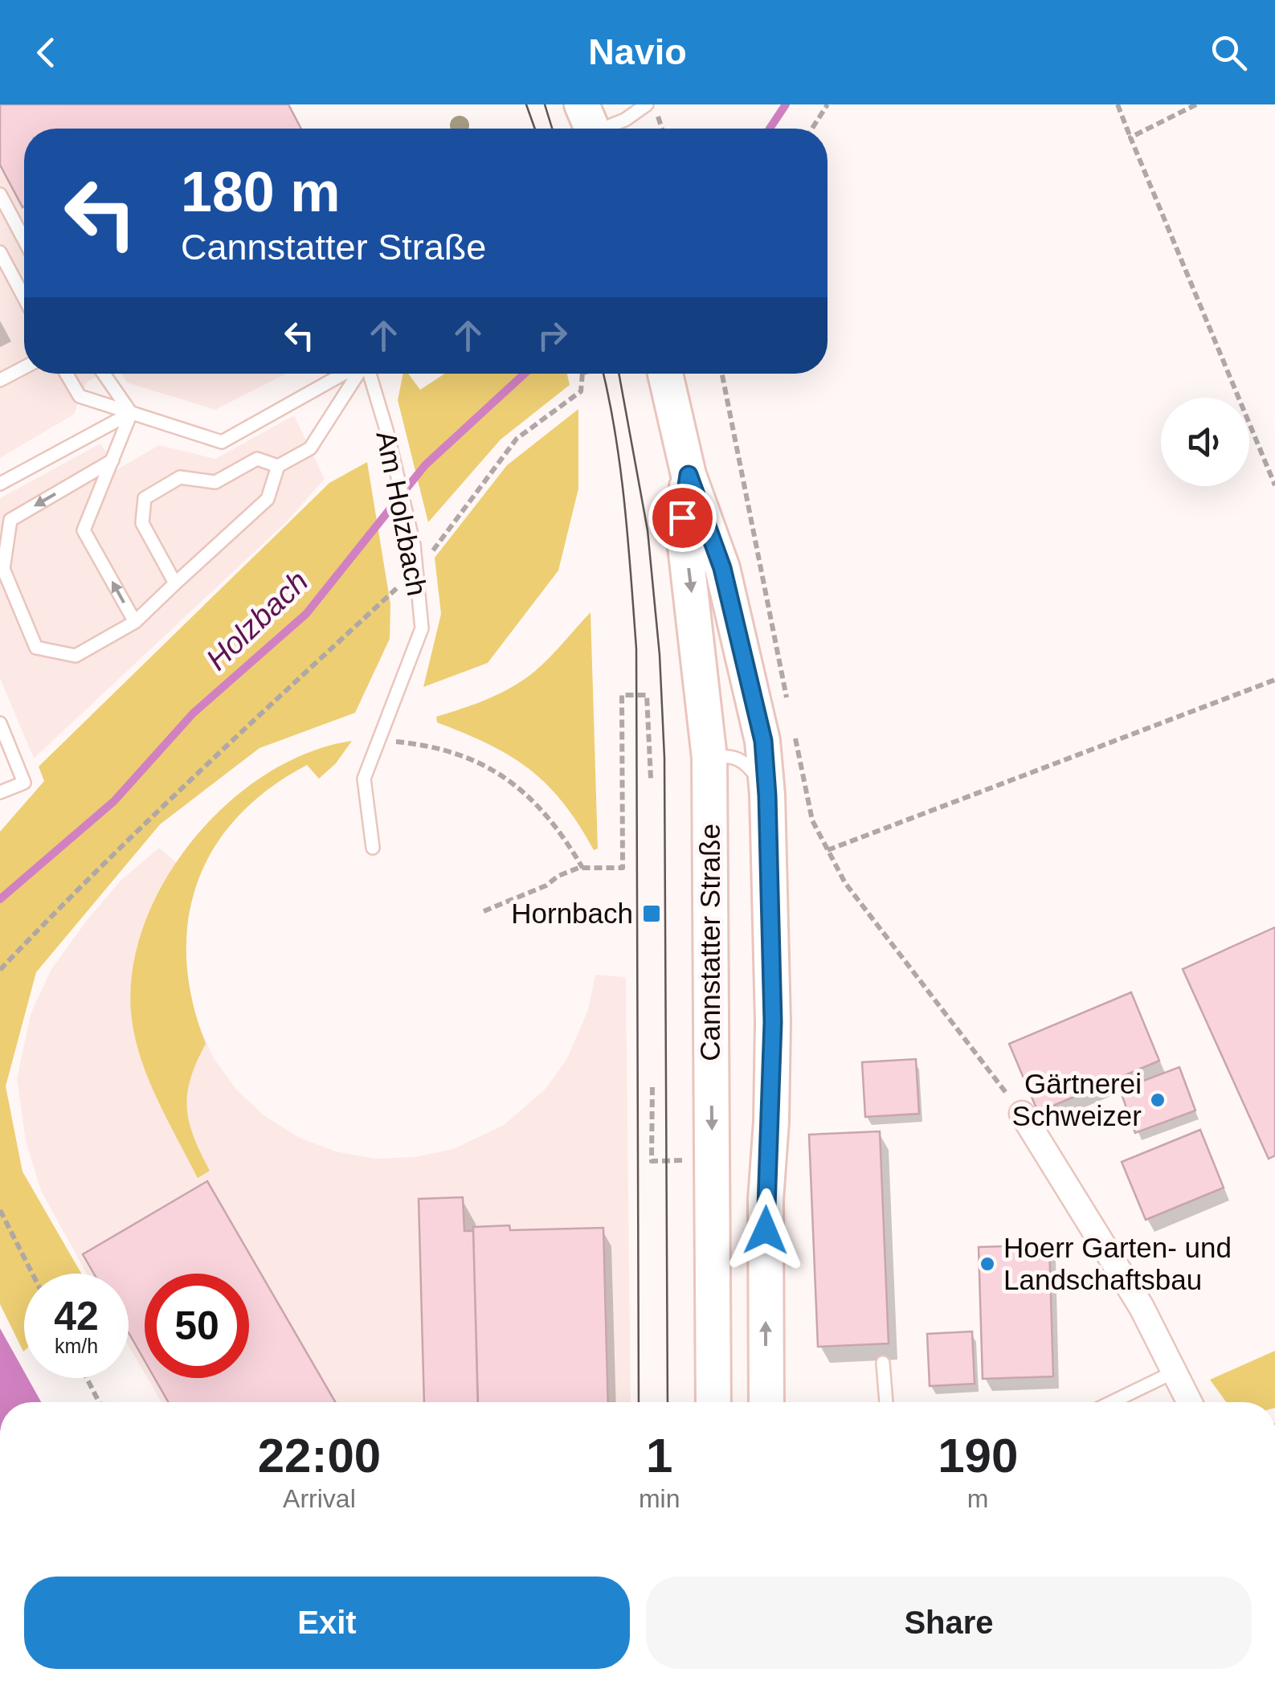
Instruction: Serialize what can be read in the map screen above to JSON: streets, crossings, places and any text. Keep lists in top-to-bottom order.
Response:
{
  "streets": {
    "main road": ["Cannstatter Straße"],
    "lane": ["Am Holzbach"]
  },
  "water": ["Holzbach"],
  "places": {
    "transit": ["Hornbach"],
    "other": ["Gärtnerei Schweizer", "Hoerr Garten- und Landschaftsbau"]
  },
  "page": {
    "header": "Navio",
    "turn": ["180 m", "Cannstatter Straße"],
    "speed": "42 km/h",
    "limit": "50",
    "eta": [
      "22:00",
      "Arrival",
      "1",
      "min",
      "190",
      "m"
    ],
    "buttons": ["Exit", "Share"]
  }
}
